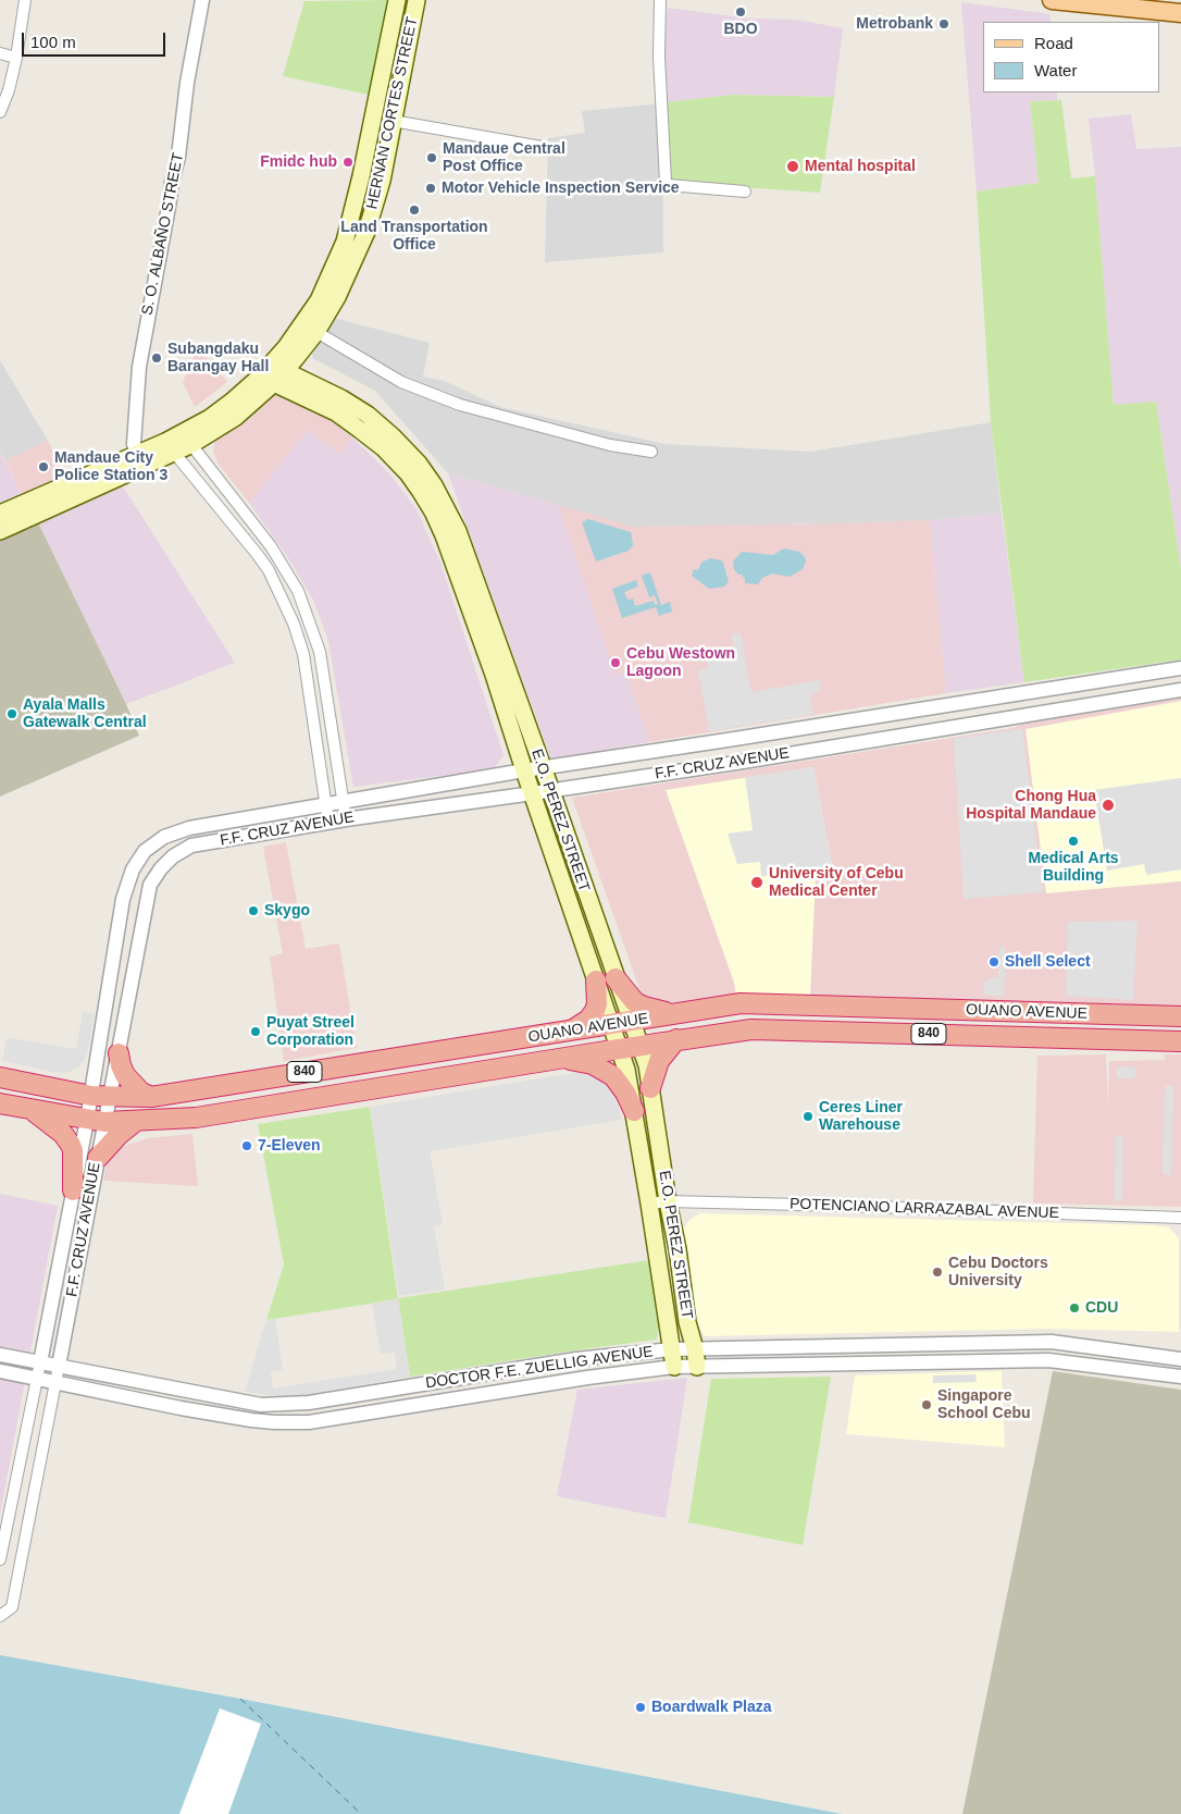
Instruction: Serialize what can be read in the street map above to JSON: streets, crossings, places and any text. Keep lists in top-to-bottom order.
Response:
{
  "streets": {
    "highway": ["OUANO AVENUE", "840"],
    "main road": ["HERNAN CORTES STREET", "E.O. PEREZ STREET"],
    "street": [
      "S. O. ALBAÑO STREET",
      "F.F. CRUZ AVENUE",
      "POTENCIANO LARRAZABAL AVENUE",
      "DOCTOR F.E. ZUELLIG AVENUE"
    ]
  },
  "crossings": [
    ["HERNAN CORTES STREET", "E.O. PEREZ STREET"],
    ["F.F. CRUZ AVENUE", "E.O. PEREZ STREET"],
    ["F.F. CRUZ AVENUE", "OUANO AVENUE"],
    ["F.F. CRUZ AVENUE", "DOCTOR F.E. ZUELLIG AVENUE"],
    ["E.O. PEREZ STREET", "OUANO AVENUE"],
    ["E.O. PEREZ STREET", "POTENCIANO LARRAZABAL AVENUE"],
    ["E.O. PEREZ STREET", "DOCTOR F.E. ZUELLIG AVENUE"]
  ],
  "places": [
    "BDO",
    "Metrobank",
    "Mandaue Central Post Office",
    "Fmidc hub",
    "Mental hospital",
    "Motor Vehicle Inspection Service",
    "Land Transportation Office",
    "Subangdaku Barangay Hall",
    "Mandaue City Police Station 3",
    "Cebu Westown Lagoon",
    "Ayala Malls Gatewalk Central",
    "Chong Hua Hospital Mandaue",
    "Medical Arts Building",
    "University of Cebu Medical Center",
    "Skygo",
    "Shell Select",
    "Puyat Streel Corporation",
    "Ceres Liner Warehouse",
    "7-Eleven",
    "Cebu Doctors University",
    "CDU",
    "Singapore School Cebu",
    "Boardwalk Plaza"
  ],
  "legend": ["Road", "Water"],
  "scale_bar": "100 m"
}
